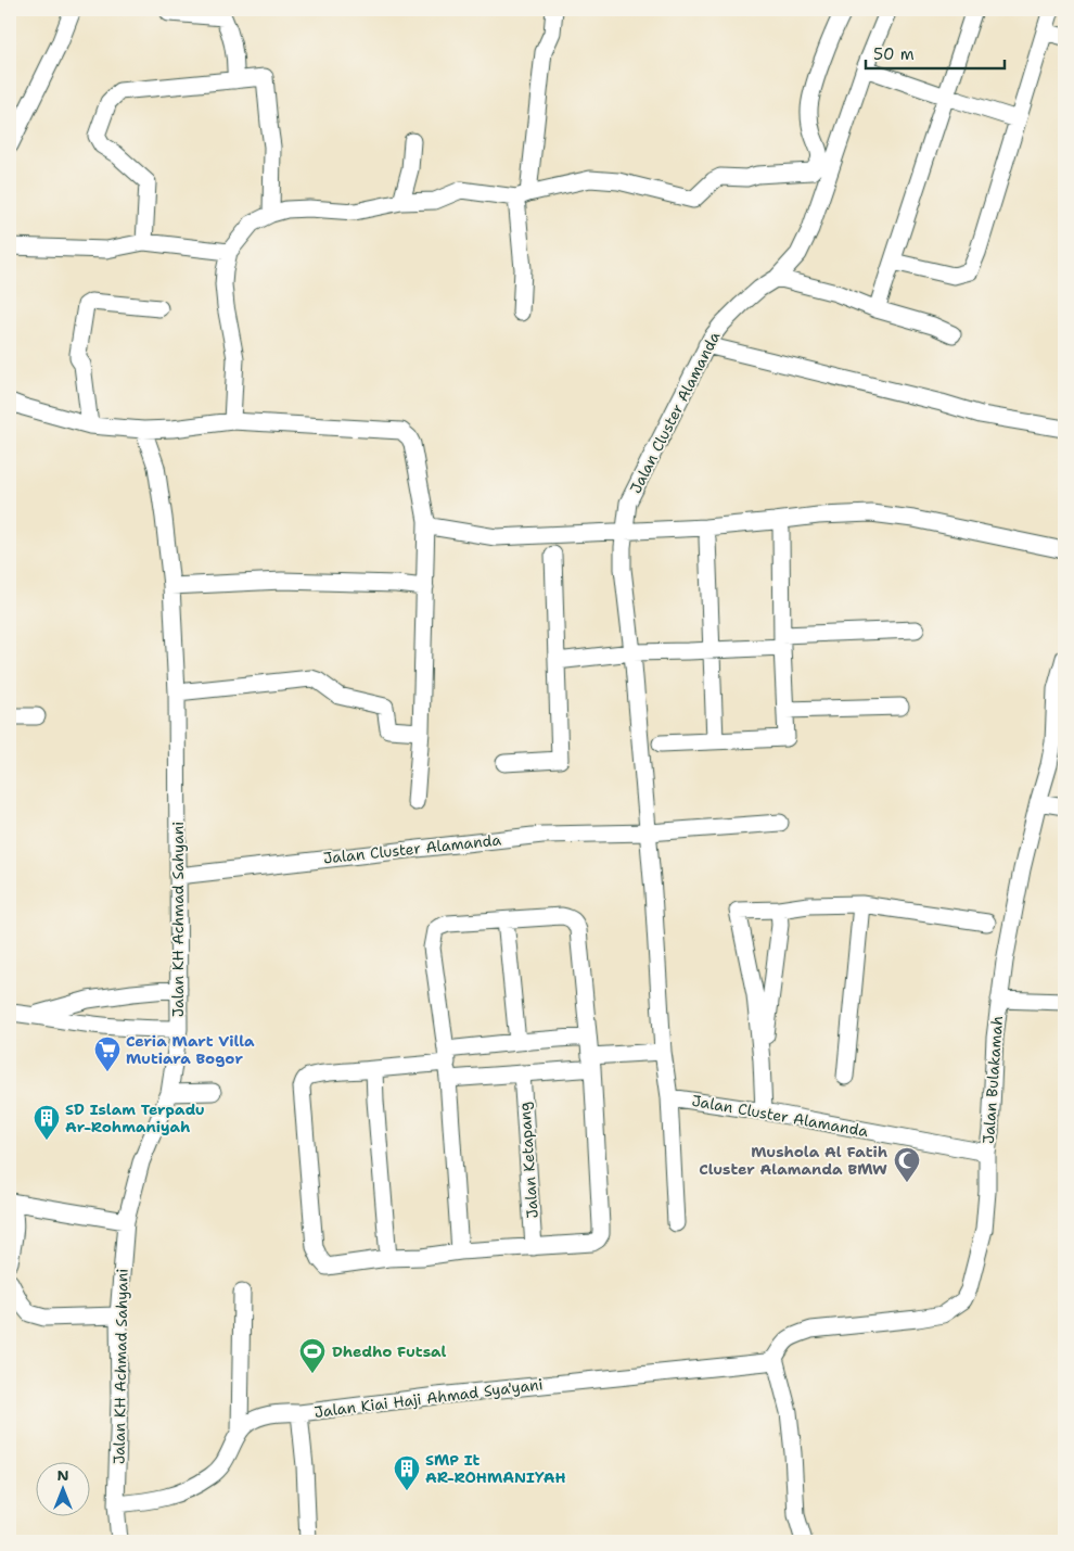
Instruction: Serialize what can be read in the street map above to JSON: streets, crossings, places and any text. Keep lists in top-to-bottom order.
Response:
{
  "streets": {
    "street": [
      "Jalan Cluster Alamanda",
      "Jalan KH Achmad Sahyani",
      "Jalan Bulakamah",
      "Jalan Ketapang",
      "Jalan Kiai Haji Ahmad Sya'yani"
    ]
  },
  "crossings": [
    ["Jalan Cluster Alamanda", "Jalan KH Achmad Sahyani"],
    ["Jalan Cluster Alamanda", "Jalan Bulakamah"],
    ["Jalan Bulakamah", "Jalan Kiai Haji Ahmad Sya'yani"]
  ],
  "places": {
    "supermarket": ["Ceria Mart Villa Mutiara Bogor"],
    "building": ["SD Islam Terpadu Ar-Rohmaniyah", "SMP It AR-ROHMANIYAH"],
    "mosque": ["Mushola Al Fatih Cluster Alamanda BMW"],
    "sports": ["Dhedho Futsal"]
  },
  "scale_bar": "50 m",
  "north": "top"
}
